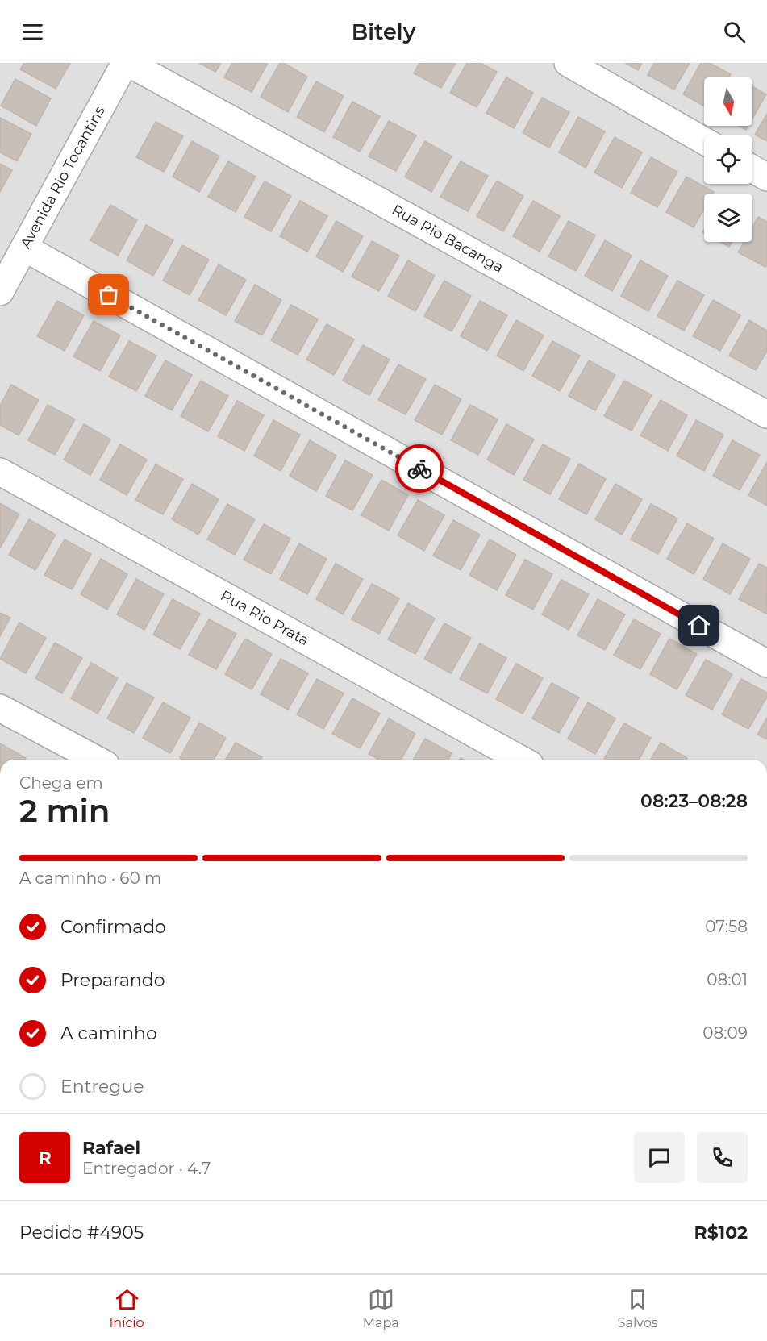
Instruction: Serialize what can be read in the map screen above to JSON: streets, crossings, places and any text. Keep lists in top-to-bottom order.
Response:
{
  "streets": {
    "street": ["Avenida Rio Tocantins", "Rua Rio Bacanga", "Rua Rio Prata"]
  },
  "crossings": [
    ["Avenida Rio Tocantins", "Rua Rio Bacanga"]
  ],
  "north": "bottom",
  "page": {
    "header": "Bitely",
    "heading": ["2 min", "Chega em", "08:23–08:28"],
    "panel": [
      "Rafael",
      "Entregador · 4.7",
      "Pedido #4905",
      "R$102"
    ],
    "bar": "A caminho · 60 m",
    "list": [
      ["Confirmado", "07:58"],
      ["Preparando", "08:01"],
      ["A caminho", "08:09"],
      "Entregue"
    ],
    "round": "R",
    "tabs": ["Início", "Mapa", "Salvos"]
  }
}
